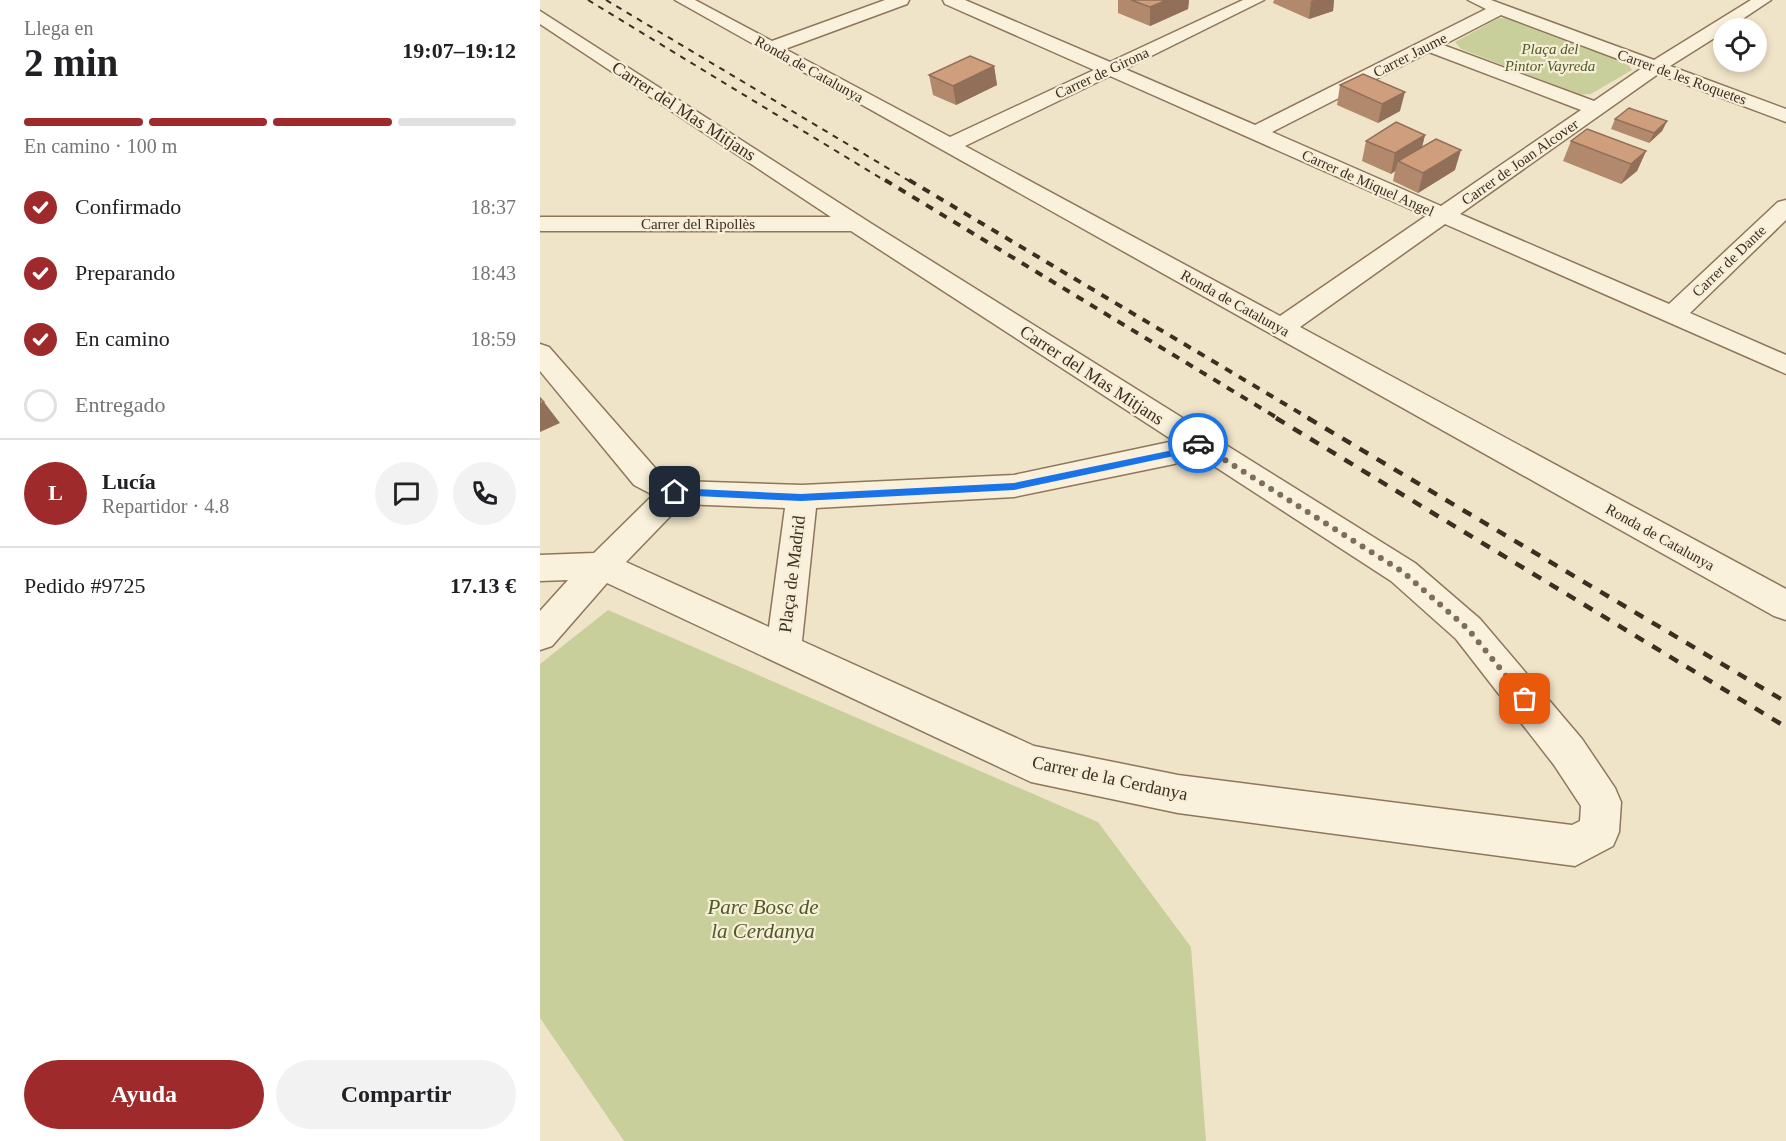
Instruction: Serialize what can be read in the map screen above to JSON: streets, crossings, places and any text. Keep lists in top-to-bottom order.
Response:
{
  "streets": {
    "street": [
      "Carrer Jaume",
      "Ronda de Catalunya",
      "Carrer de Girona",
      "Carrer de les Roquetes",
      "Carrer del Mas Mitjans",
      "Carrer de Joan Alcover",
      "Carrer de Miquel Angel",
      "Carrer del Ripollès",
      "Carrer de Dante",
      "Plaça de Madrid",
      "Carrer de la Cerdanya"
    ]
  },
  "crossings": [
    ["Carrer Jaume", "Carrer de les Roquetes"],
    ["Carrer Jaume", "Carrer de Miquel Angel"],
    ["Ronda de Catalunya", "Carrer de Girona"],
    ["Ronda de Catalunya", "Carrer de Joan Alcover"],
    ["Carrer de Girona", "Carrer de Miquel Angel"],
    ["Carrer de les Roquetes", "Carrer de Joan Alcover"],
    ["Carrer del Mas Mitjans", "Carrer del Ripollès"],
    ["Carrer del Mas Mitjans", "Carrer de la Cerdanya"],
    ["Carrer de Joan Alcover", "Carrer de Miquel Angel"],
    ["Carrer de Miquel Angel", "Carrer de Dante"],
    ["Plaça de Madrid", "Carrer de la Cerdanya"]
  ],
  "parks": ["Plaça del Pintor Vayreda", "Parc Bosc de la Cerdanya"],
  "page": {
    "heading": ["2 min", "Llega en", "19:07–19:12"],
    "panel": [
      "Lucía",
      "Repartidor · 4.8",
      "Pedido #9725",
      "17.13 €"
    ],
    "bar": "En camino · 100 m",
    "list": [
      ["Confirmado", "18:37"],
      ["Preparando", "18:43"],
      ["En camino", "18:59"],
      "Entregado"
    ],
    "round": "L",
    "buttons": ["Ayuda", "Compartir"]
  }
}
